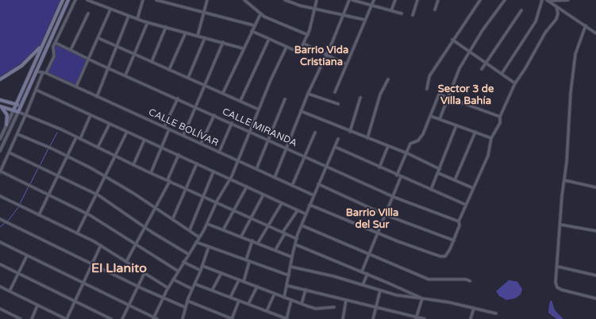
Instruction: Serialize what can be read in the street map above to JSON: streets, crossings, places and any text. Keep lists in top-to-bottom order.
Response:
{
  "streets": {
    "street": ["CALLE BOLÍVAR", "CALLE MIRANDA"]
  },
  "districts": [
    "Barrio Vida Cristiana",
    "Sector 3 de Villa Bahía",
    "Barrio Villa del Sur",
    "El Llanito"
  ]
}
